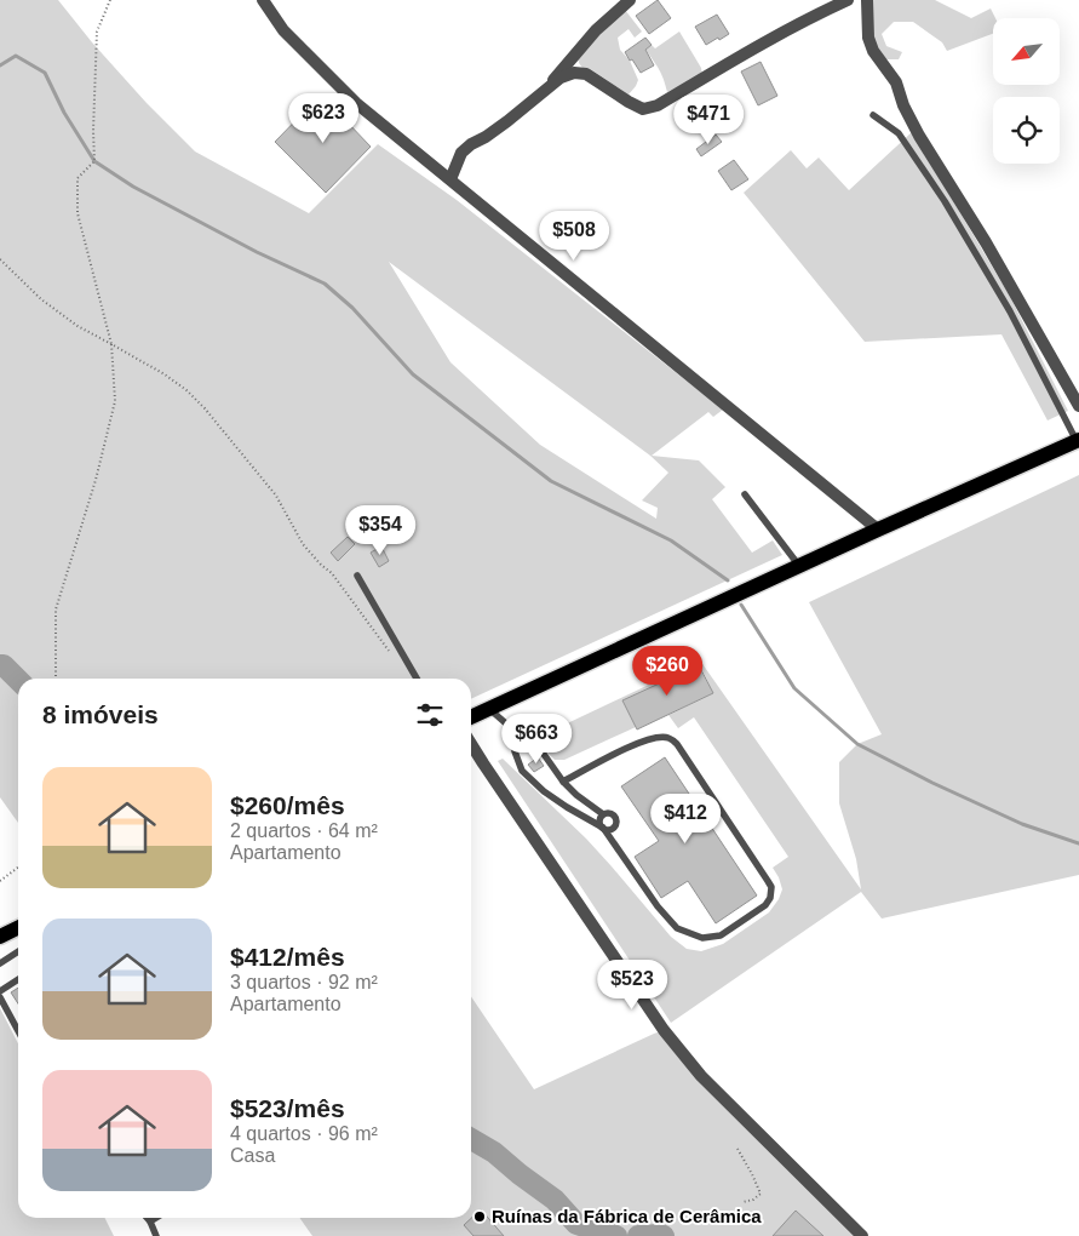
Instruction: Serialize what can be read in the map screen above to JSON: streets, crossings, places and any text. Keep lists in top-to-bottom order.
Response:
{
  "places": ["Ruínas da Fábrica de Cerâmica"],
  "north": "bottom left",
  "page": {
    "price": [
      "$623",
      "$471",
      "$508",
      "$354",
      "$260",
      "$663",
      "$412",
      "$523"
    ],
    "heading": "8 imóveis",
    "list": [
      {
        "name": "$260/mês",
        "note": "2 quartos · 64 m² · Apartamento"
      },
      {
        "name": "$412/mês",
        "note": "3 quartos · 92 m² · Apartamento"
      },
      {
        "name": "$523/mês",
        "note": "4 quartos · 96 m² · Casa"
      }
    ]
  }
}
